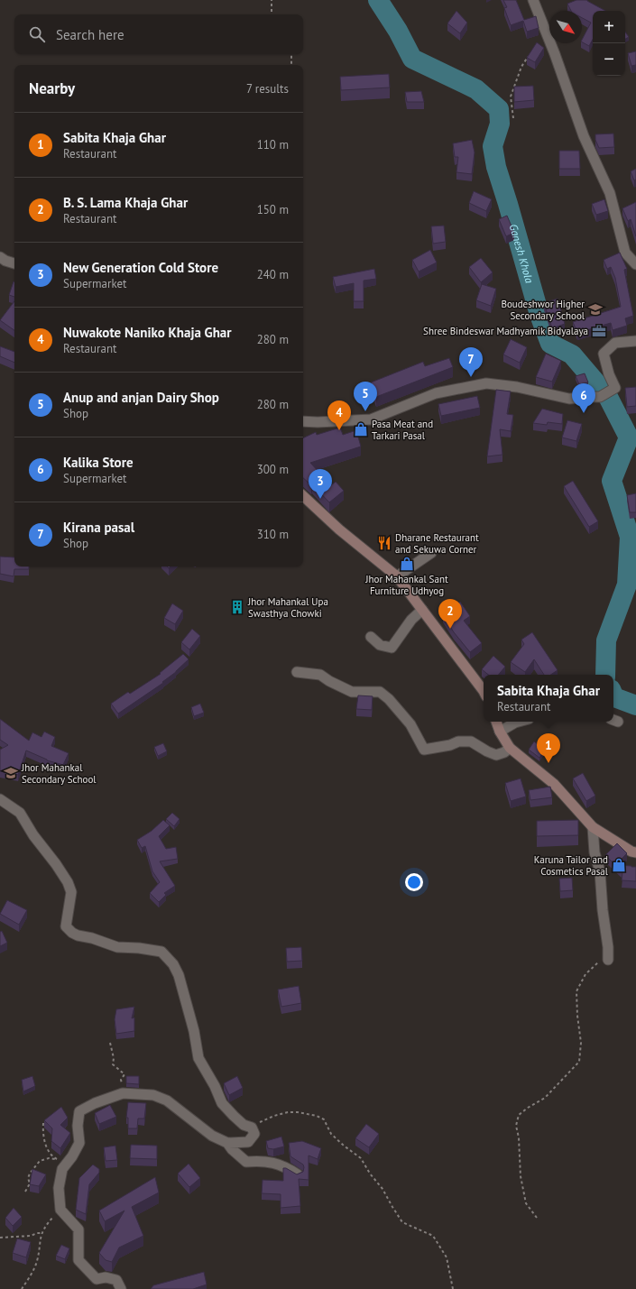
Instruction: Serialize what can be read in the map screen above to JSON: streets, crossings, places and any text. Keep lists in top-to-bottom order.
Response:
{
  "water": ["Ganesh Khola"],
  "places": {
    "school or university": ["Boudeshwor Higher Secondary School", "Jhor Mahankal Secondary School"],
    "office": ["Shree Bindeswar Madhyamik Bidyalaya"],
    "shop": ["Pasa Meat and Tarkari Pasal", "Jhor Mahankal Sant Furniture Udhyog", "Karuna Tailor and Cosmetics Pasal"],
    "restaurant": ["Dharane Restaurant and Sekuwa Corner"],
    "building": ["Jhor Mahankal Upa Swasthya Chowki"]
  },
  "north": "bottom right",
  "page": {
    "map_buttons": ["+", "−"],
    "search": "Search here",
    "heading": ["Nearby", "7 results"],
    "list": [
      {
        "mark": "1",
        "name": "Sabita Khaja Ghar",
        "note": "Restaurant",
        "value": "110 m"
      },
      {
        "mark": "2",
        "name": "B. S. Lama Khaja Ghar",
        "note": "Restaurant",
        "value": "150 m"
      },
      {
        "mark": "3",
        "name": "New Generation Cold Store",
        "note": "Supermarket",
        "value": "240 m"
      },
      {
        "mark": "4",
        "name": "Nuwakote Naniko Khaja Ghar",
        "note": "Restaurant",
        "value": "280 m"
      },
      {
        "mark": "5",
        "name": "Anup and anjan Dairy Shop",
        "note": "Shop",
        "value": "280 m"
      },
      {
        "mark": "6",
        "name": "Kalika Store",
        "note": "Supermarket",
        "value": "300 m"
      },
      {
        "mark": "7",
        "name": "Kirana pasal",
        "note": "Shop",
        "value": "310 m"
      }
    ],
    "pins": [
      "7",
      "5",
      "6",
      "4",
      "3",
      "2",
      "1"
    ],
    "popup": ["Sabita Khaja Ghar", "Restaurant"]
  }
}
